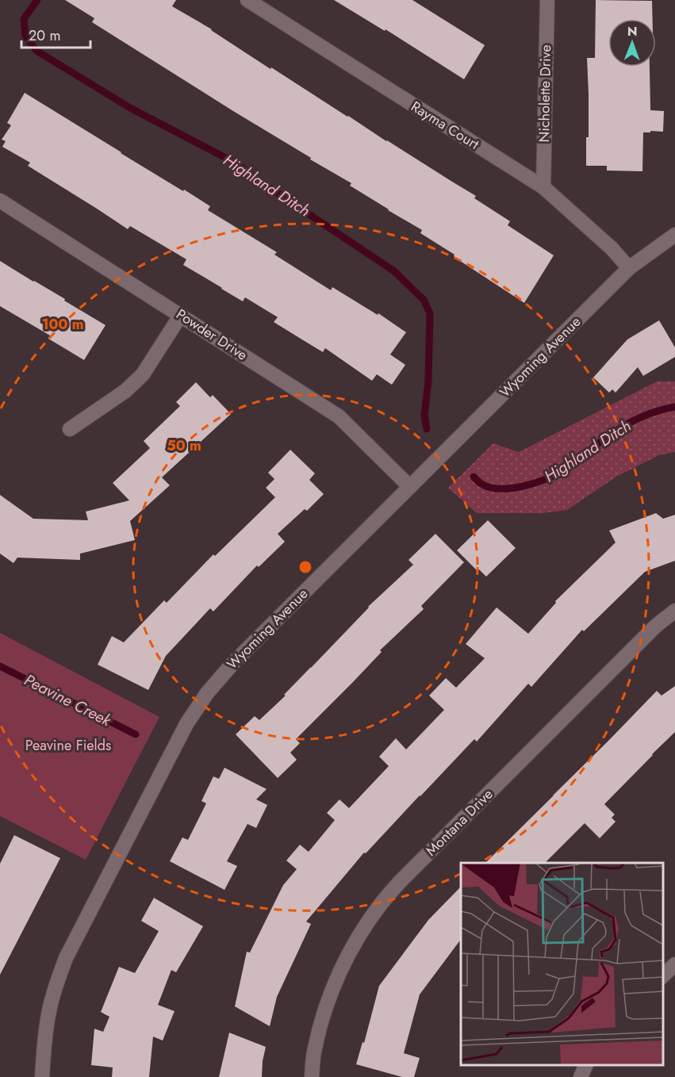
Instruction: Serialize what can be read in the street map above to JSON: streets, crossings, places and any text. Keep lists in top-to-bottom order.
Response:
{
  "streets": {
    "street": [
      "Nicholette Drive",
      "Rayma Court",
      "Powder Drive",
      "Wyoming Avenue",
      "Montana Drive"
    ]
  },
  "crossings": [
    ["Nicholette Drive", "Rayma Court"],
    ["Rayma Court", "Wyoming Avenue"],
    ["Powder Drive", "Wyoming Avenue"]
  ],
  "water": ["Highland Ditch", "Peavine Creek"],
  "parks": ["Peavine Fields"],
  "scale_bar": "20 m",
  "north": "top",
  "rings": ["100 m", "50 m"]
}
